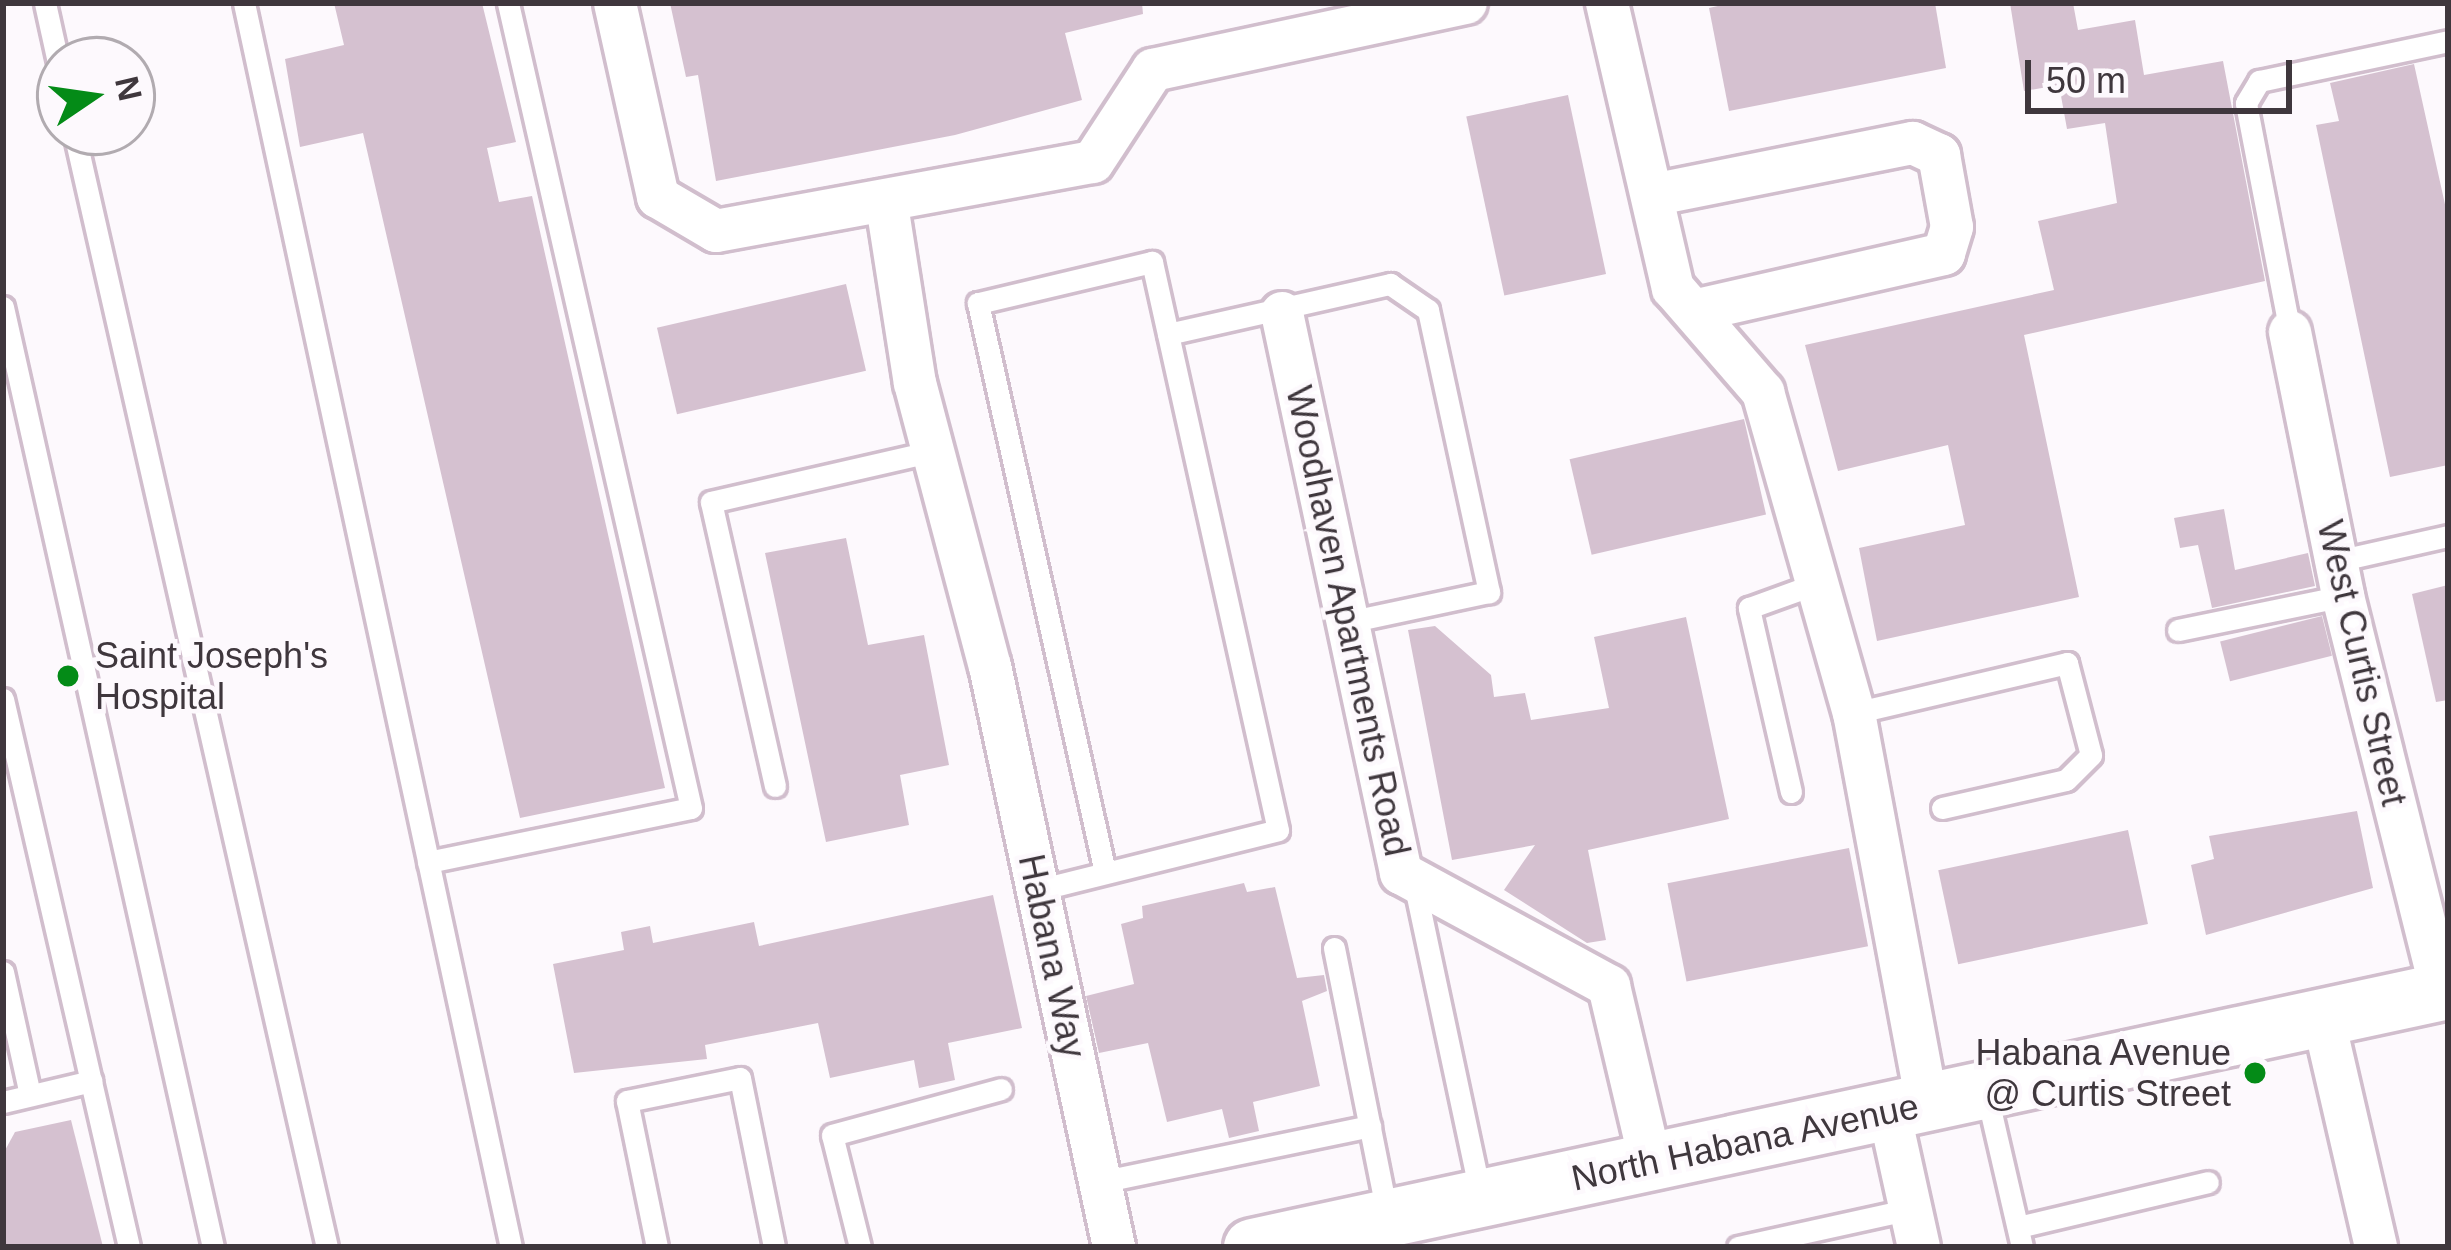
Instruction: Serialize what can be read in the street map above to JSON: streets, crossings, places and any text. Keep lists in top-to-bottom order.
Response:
{
  "streets": {
    "street": [
      "Woodhaven Apartments Road",
      "West Curtis Street",
      "Habana Way",
      "North Habana Avenue"
    ]
  },
  "crossings": [
    ["Woodhaven Apartments Road", "North Habana Avenue"],
    ["West Curtis Street", "North Habana Avenue"]
  ],
  "places": ["Saint Joseph's Hospital", "Habana Avenue @ Curtis Street"],
  "scale_bar": "50 m",
  "north": "right"
}
